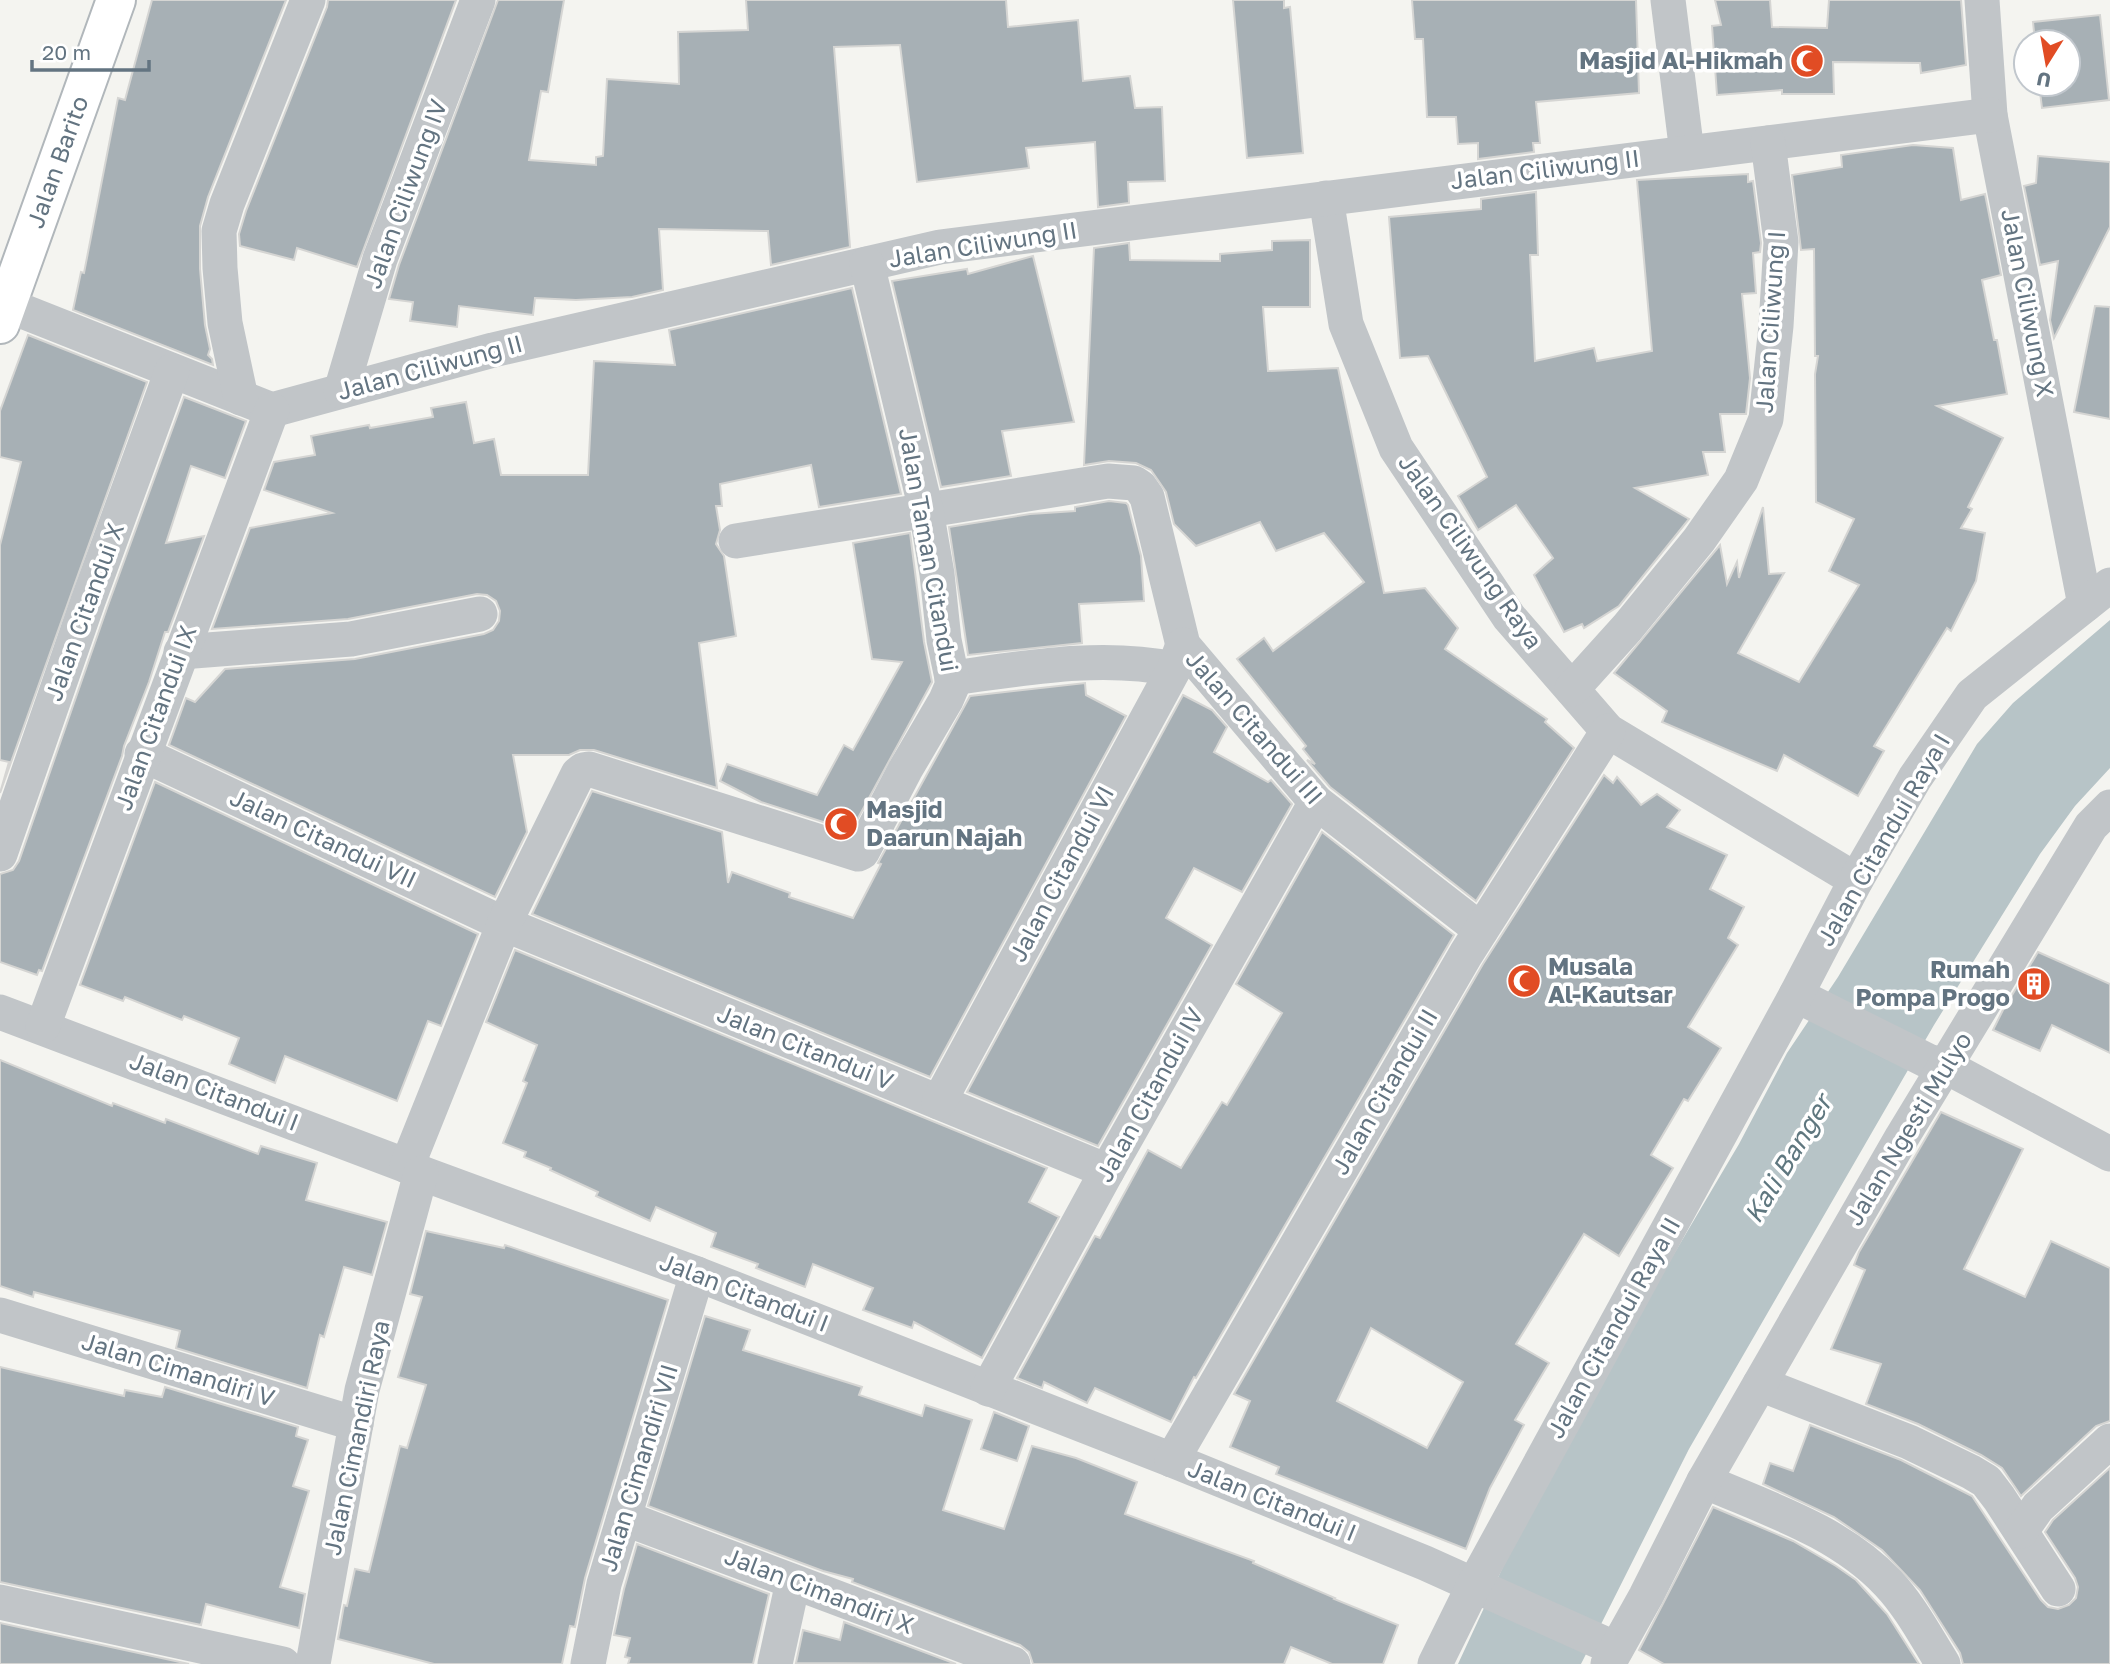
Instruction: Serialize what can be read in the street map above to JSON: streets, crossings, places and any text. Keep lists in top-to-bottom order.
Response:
{
  "streets": {
    "street": [
      "Jalan Barito",
      "Jalan Ciliwung II",
      "Jalan Ciliwung IV",
      "Jalan Ciliwung X",
      "Jalan Ciliwung I",
      "Jalan Taman Citandui",
      "Jalan Ciliwung Raya",
      "Jalan Citandui X",
      "Jalan Citandui IX",
      "Jalan Citandui III",
      "Jalan Citandui VII",
      "Jalan Citandui Raya I",
      "Jalan Citandui VI",
      "Jalan Citandui V",
      "Jalan Citandui I",
      "Jalan Citandui II",
      "Jalan Citandui IV",
      "Jalan Ngesti Mulyo",
      "Jalan Citandui Raya II",
      "Jalan Cimandiri V",
      "Jalan Cimandiri Raya",
      "Jalan Cimandiri VII",
      "Jalan Cimandiri X"
    ]
  },
  "crossings": [
    ["Jalan Ciliwung II", "Jalan Ciliwung IV"],
    ["Jalan Ciliwung II", "Jalan Ciliwung X"],
    ["Jalan Ciliwung II", "Jalan Ciliwung I"],
    ["Jalan Ciliwung II", "Jalan Taman Citandui"],
    ["Jalan Ciliwung II", "Jalan Ciliwung Raya"],
    ["Jalan Ciliwung II", "Jalan Citandui IX"],
    ["Jalan Ciliwung X", "Jalan Citandui Raya I"],
    ["Jalan Ciliwung I", "Jalan Ciliwung Raya"],
    ["Jalan Taman Citandui", "Jalan Citandui III"],
    ["Jalan Taman Citandui", "Jalan Cimandiri Raya"],
    ["Jalan Ciliwung Raya", "Jalan Citandui Raya I"],
    ["Jalan Ciliwung Raya", "Jalan Citandui II"],
    ["Jalan Citandui IX", "Jalan Citandui VII"],
    ["Jalan Citandui IX", "Jalan Citandui I"],
    ["Jalan Citandui III", "Jalan Citandui VI"],
    ["Jalan Citandui III", "Jalan Citandui II"],
    ["Jalan Citandui III", "Jalan Citandui IV"],
    ["Jalan Citandui VII", "Jalan Citandui V"],
    ["Jalan Citandui VII", "Jalan Cimandiri Raya"],
    ["Jalan Citandui Raya I", "Jalan Citandui Raya II"],
    ["Jalan Citandui VI", "Jalan Citandui V"],
    ["Jalan Citandui V", "Jalan Citandui IV"],
    ["Jalan Citandui V", "Jalan Cimandiri Raya"],
    ["Jalan Citandui I", "Jalan Citandui II"],
    ["Jalan Citandui I", "Jalan Citandui IV"],
    ["Jalan Citandui I", "Jalan Ngesti Mulyo"],
    ["Jalan Citandui I", "Jalan Citandui Raya II"],
    ["Jalan Citandui I", "Jalan Cimandiri Raya"],
    ["Jalan Citandui I", "Jalan Cimandiri VII"],
    ["Jalan Cimandiri V", "Jalan Cimandiri Raya"],
    ["Jalan Cimandiri VII", "Jalan Cimandiri X"]
  ],
  "water": ["Kali Banger"],
  "places": {
    "mosque": ["Masjid Al-Hikmah", "Masjid Daarun Najah", "Musala Al-Kautsar"],
    "building": ["Rumah Pompa Progo"]
  },
  "scale_bar": "20 m",
  "north": "bottom"
}
